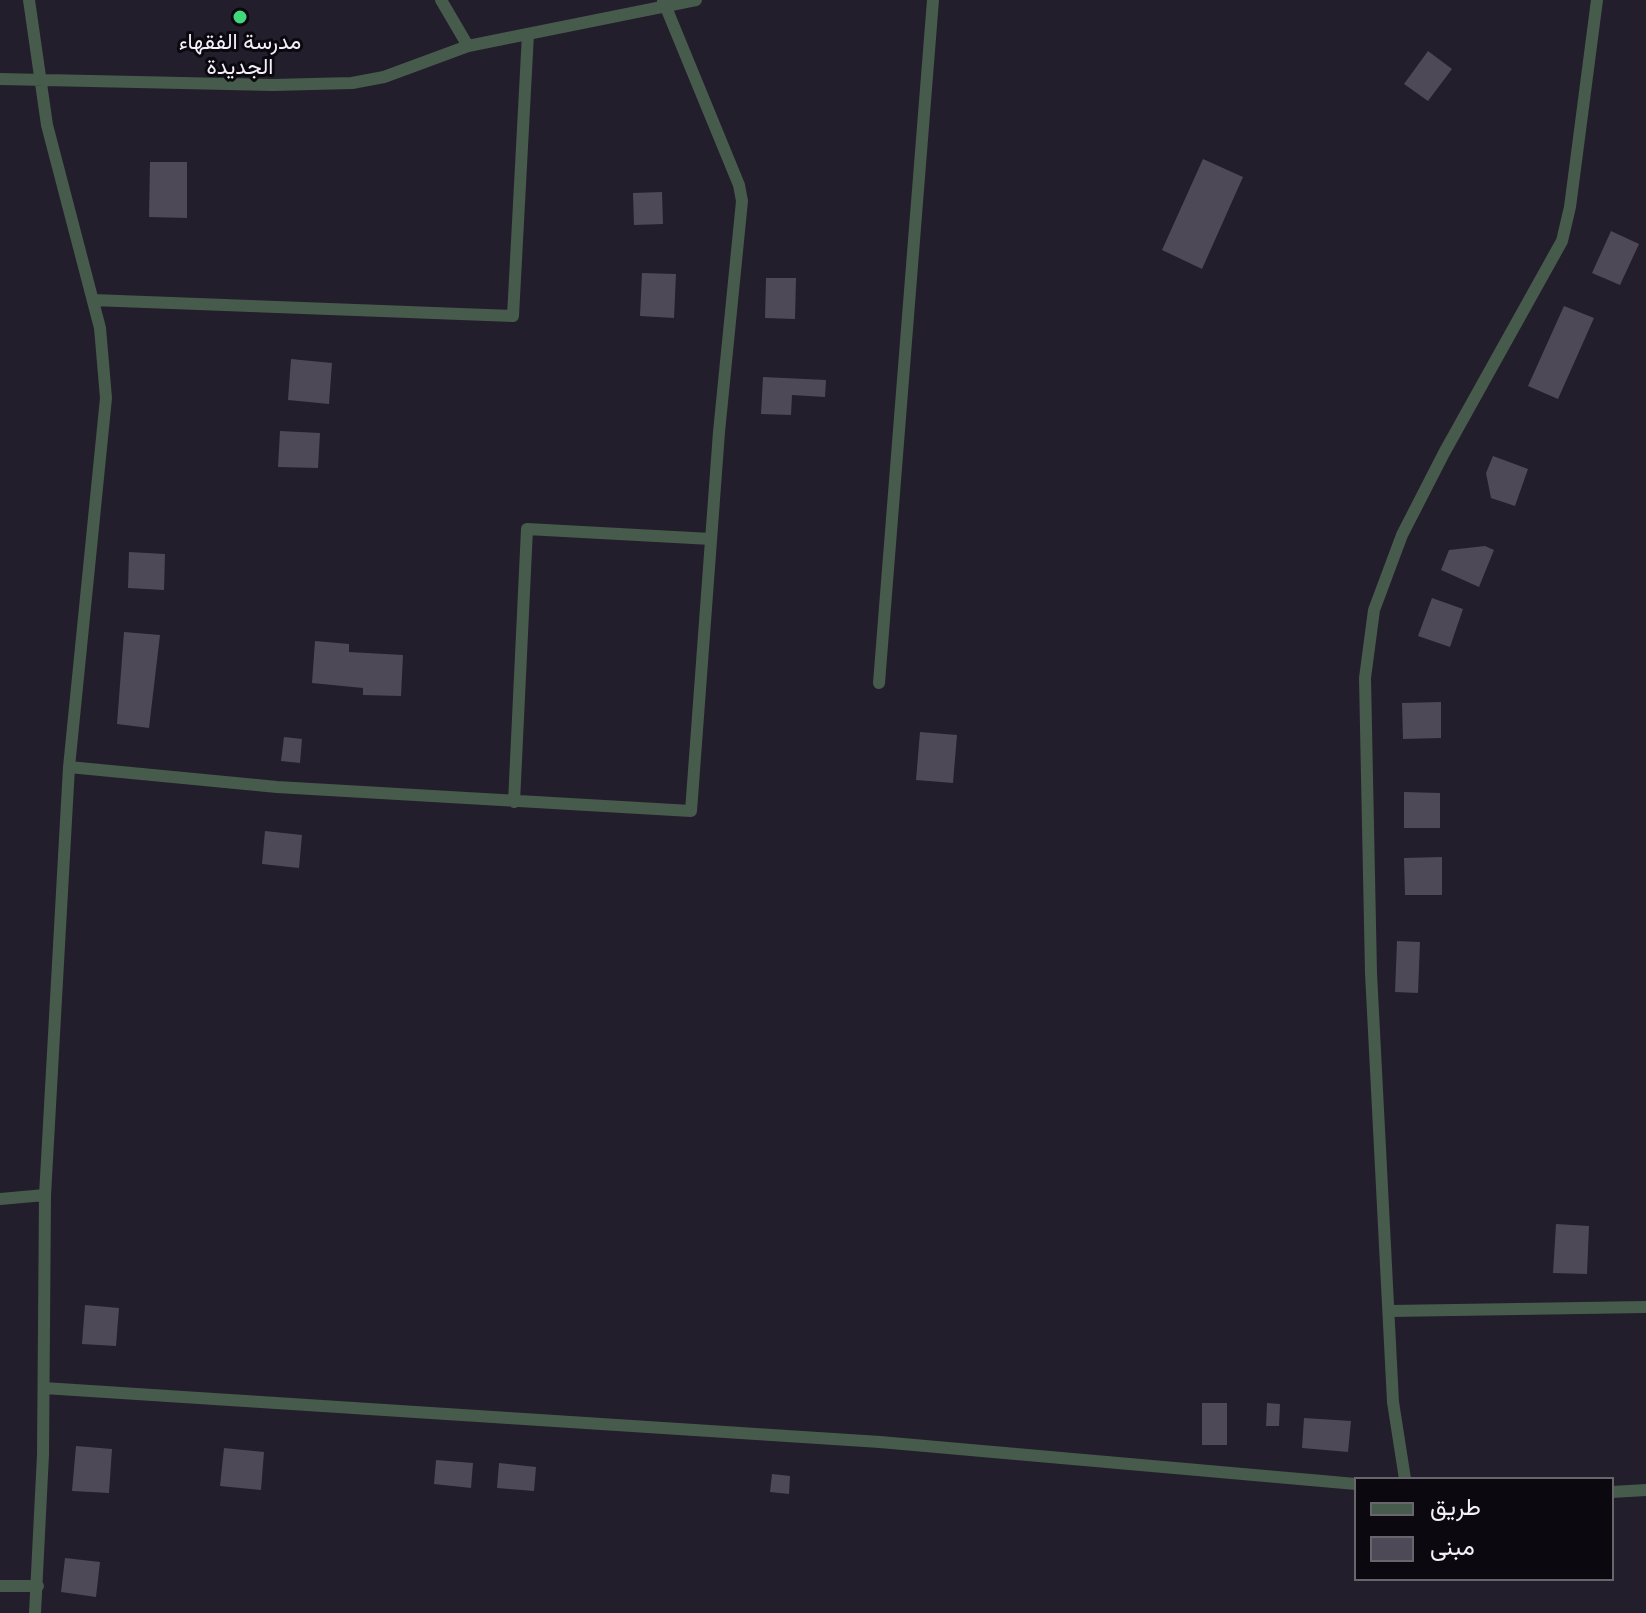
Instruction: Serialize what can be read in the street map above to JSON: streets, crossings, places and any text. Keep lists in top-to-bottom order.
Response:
{
  "places": ["مدرسة الفقهاء الجديدة"],
  "legend": ["طريق", "مبنى"]
}
